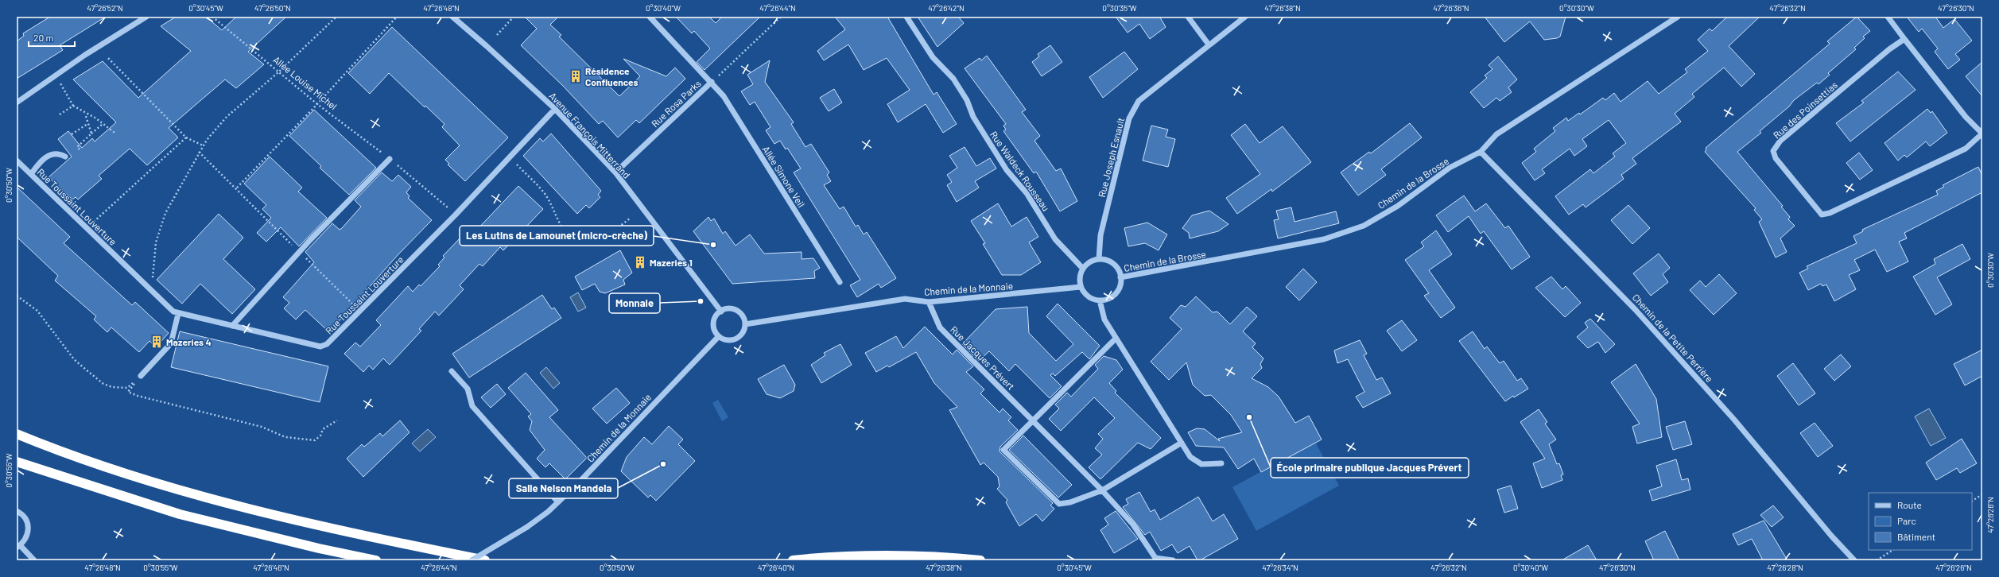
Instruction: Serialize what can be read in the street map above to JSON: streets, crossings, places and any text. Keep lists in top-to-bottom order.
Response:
{
  "streets": {
    "street": [
      "Rue Rosa Parks",
      "Rue des Poinsettias",
      "Avenue François Mitterrand",
      "Rue Joseph Esnault",
      "Rue Waldeck Rousseau",
      "Allée Simone Veil",
      "Chemin de la Brosse",
      "Rue Toussaint Louverture",
      "Chemin de la Monnaie",
      "Chemin de la Petite Perrière",
      "Rue Jacques Prévert"
    ],
    "path": ["Allée Louise Michel"]
  },
  "crossings": [
    ["Allée Louise Michel", "Rue Toussaint Louverture"],
    ["Rue Rosa Parks", "Avenue François Mitterrand"],
    ["Rue Rosa Parks", "Allée Simone Veil"],
    ["Avenue François Mitterrand", "Rue Toussaint Louverture"],
    ["Avenue François Mitterrand", "Chemin de la Monnaie"],
    ["Rue Joseph Esnault", "Rue Waldeck Rousseau"],
    ["Rue Joseph Esnault", "Chemin de la Brosse"],
    ["Rue Joseph Esnault", "Chemin de la Monnaie"],
    ["Rue Waldeck Rousseau", "Chemin de la Brosse"],
    ["Rue Waldeck Rousseau", "Chemin de la Monnaie"],
    ["Chemin de la Brosse", "Chemin de la Monnaie"],
    ["Chemin de la Brosse", "Chemin de la Petite Perrière"],
    ["Chemin de la Monnaie", "Rue Jacques Prévert"]
  ],
  "places": {
    "building": ["Résidence Confluences", "Mazeries 1", "Mazeries 4"],
    "other": [
      "Les Lutins de Lamounet (micro-crèche)",
      "Monnaie",
      "École primaire publique Jacques Prévert",
      "Salle Nelson Mandela"
    ]
  },
  "legend": ["Route", "Parc", "Bâtiment"],
  "scale_bar": "20 m",
  "coordinates": [
    "47°26'52\"N",
    "0°30'45\"W",
    "47°26'50\"N",
    "47°26'48\"N",
    "0°30'40\"W",
    "47°26'44\"N",
    "47°26'42\"N",
    "0°30'35\"W",
    "47°26'38\"N",
    "47°26'36\"N",
    "0°30'30\"W",
    "47°26'32\"N",
    "47°26'30\"N",
    "0°30'50\"W",
    "0°30'55\"W",
    "47°26'26\"N",
    "47°26'46\"N",
    "47°26'40\"N",
    "47°26'34\"N",
    "47°26'28\"N"
  ]
}
